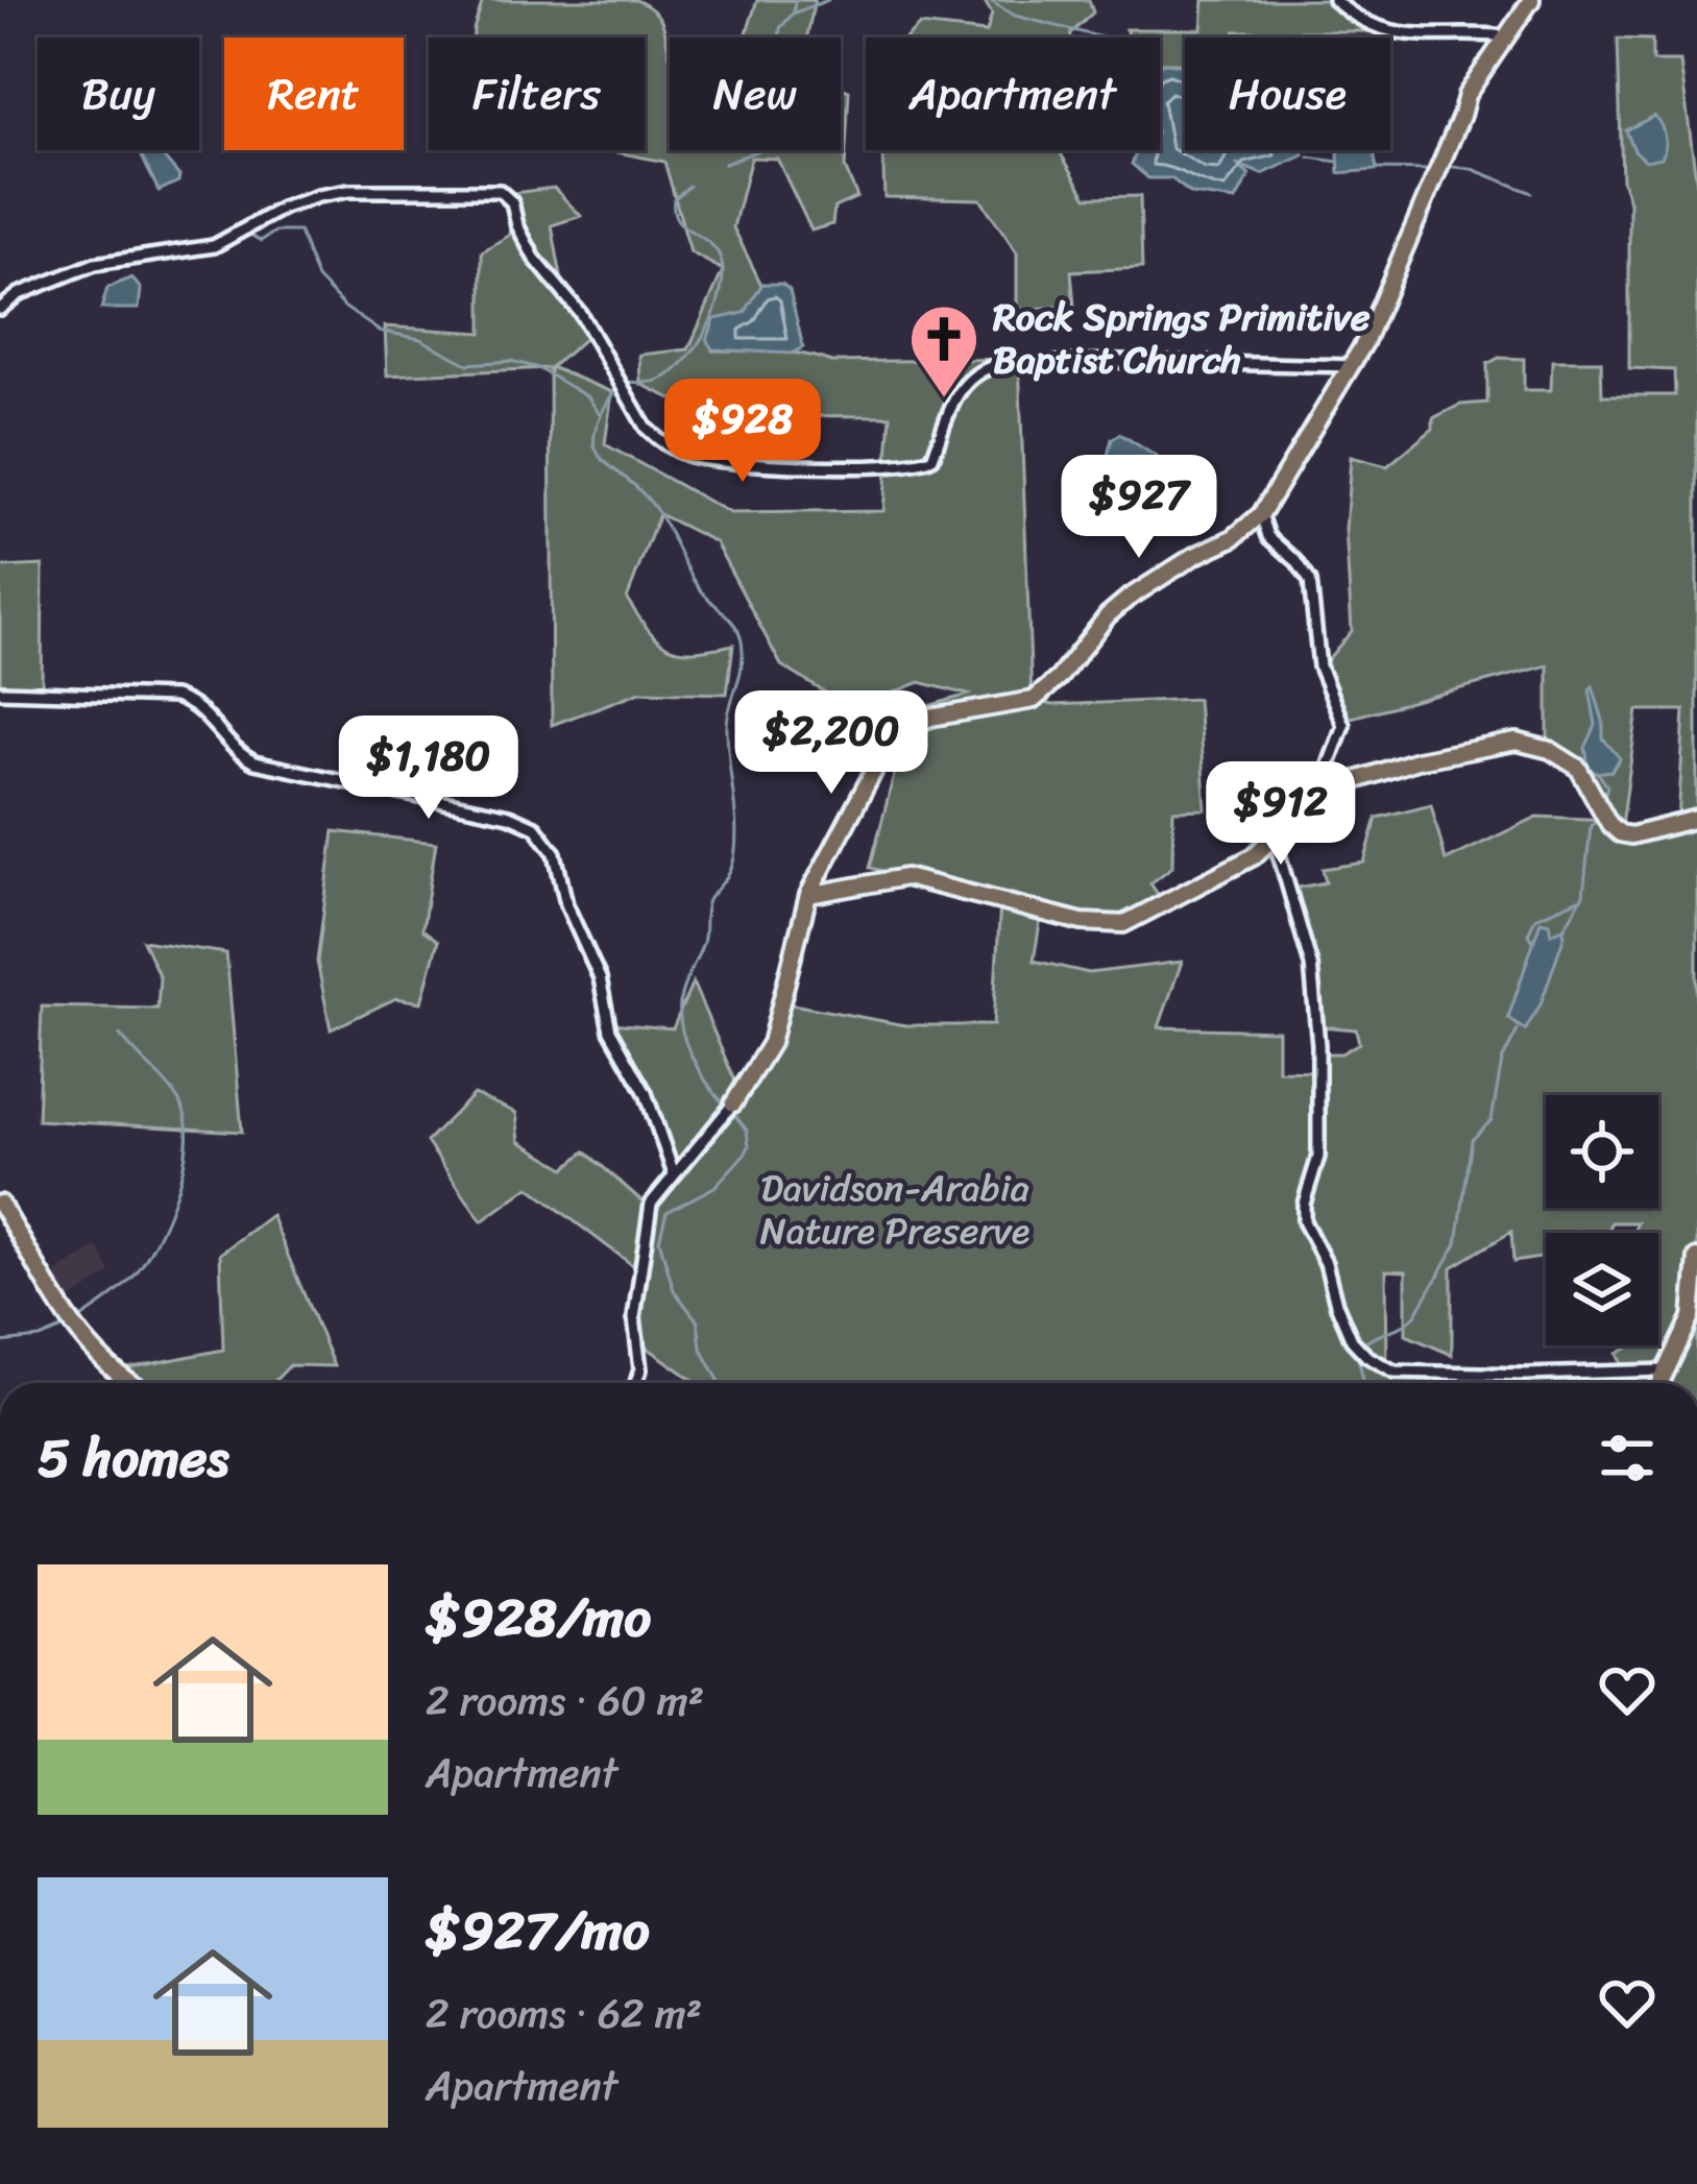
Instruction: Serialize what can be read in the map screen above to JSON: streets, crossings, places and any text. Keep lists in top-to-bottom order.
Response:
{
  "parks": ["Davidson-Arabia Nature Preserve"],
  "places": {
    "church": ["Rock Springs Primitive Baptist Church"]
  },
  "page": {
    "chip": [
      "Buy",
      "Rent",
      "Filters",
      "New",
      "Apartment",
      "House"
    ],
    "price": [
      "$928",
      "$927",
      "$2,200",
      "$1,180",
      "$912"
    ],
    "heading": "5 homes",
    "list": [
      {
        "name": "$928/mo",
        "note": "2 rooms · 60 m² · Apartment"
      },
      {
        "name": "$927/mo",
        "note": "2 rooms · 62 m² · Apartment"
      }
    ]
  }
}
